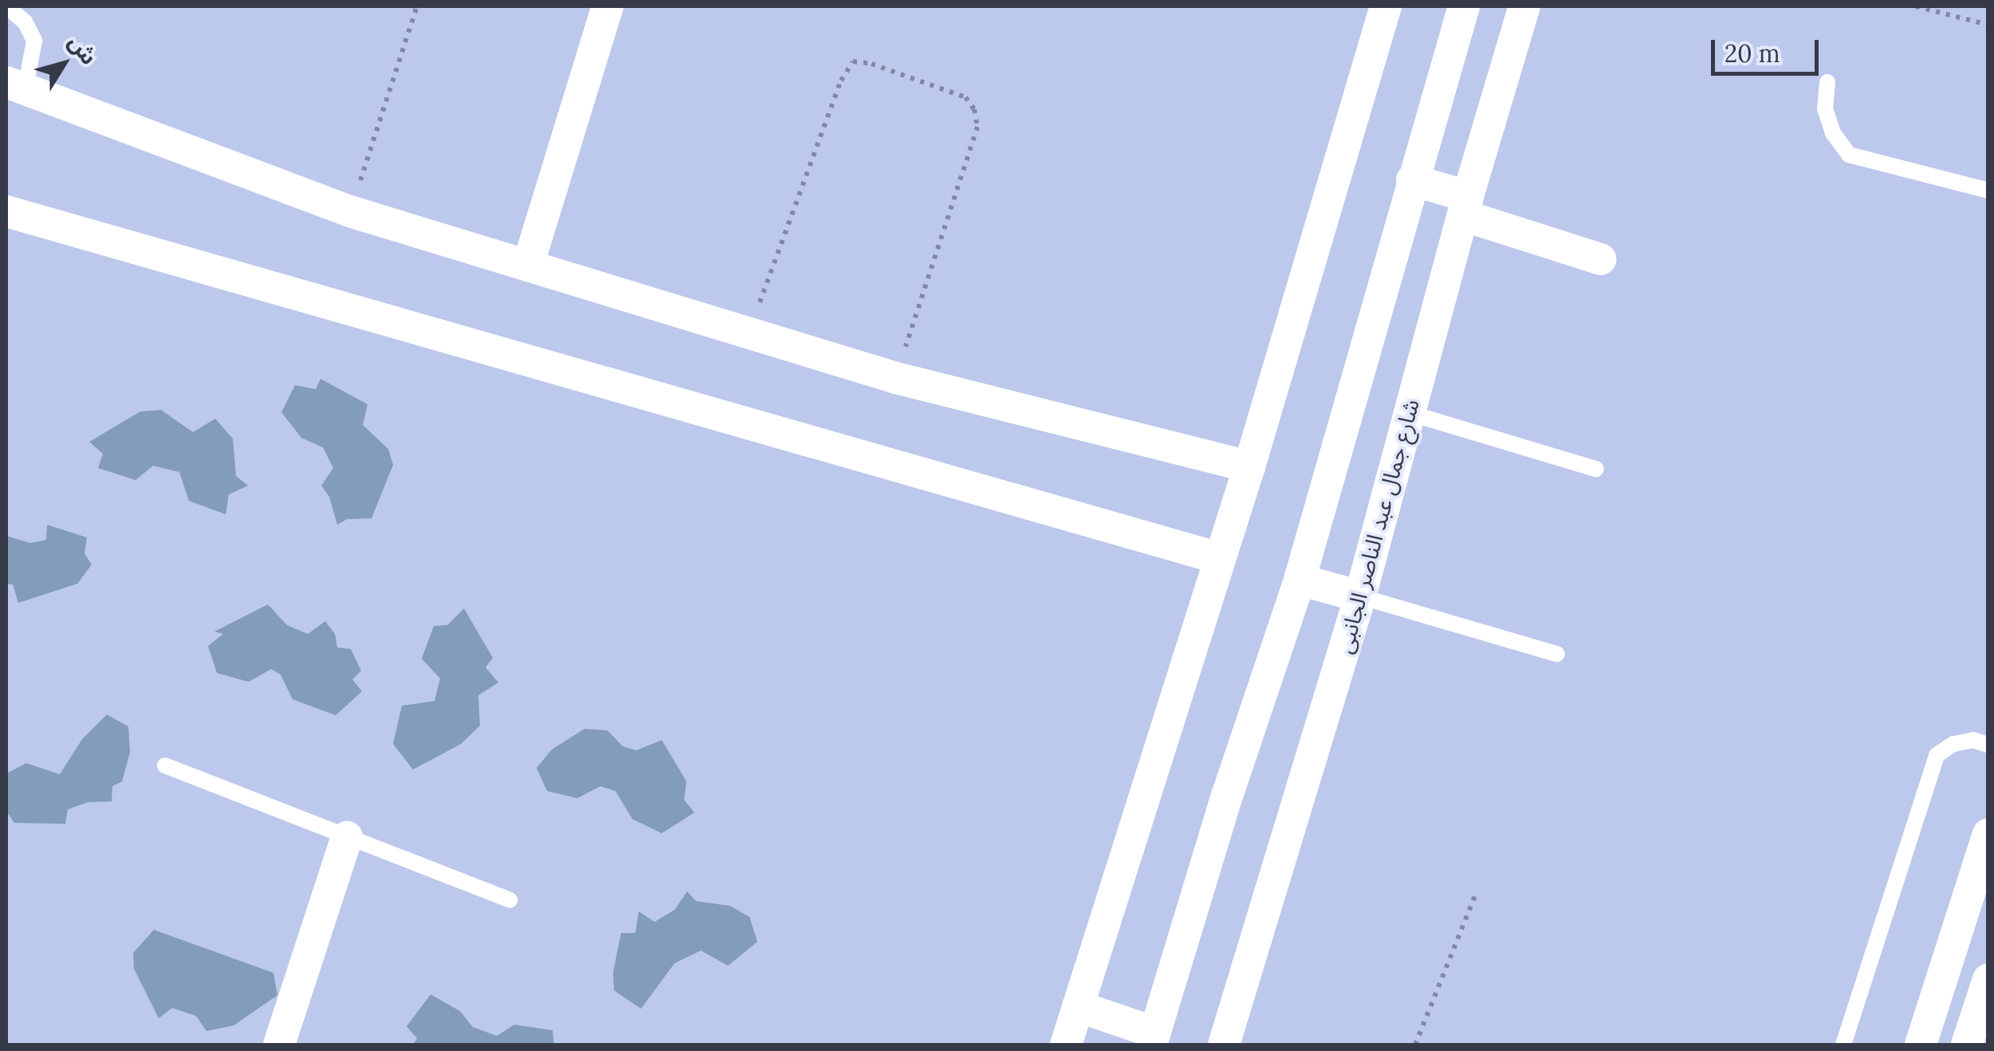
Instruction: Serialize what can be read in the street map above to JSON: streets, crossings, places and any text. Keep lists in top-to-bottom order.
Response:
{
  "streets": {
    "street": ["شارع جمال عبد الناصر الجانبى"]
  },
  "scale_bar": "20 m",
  "north": "top right"
}
